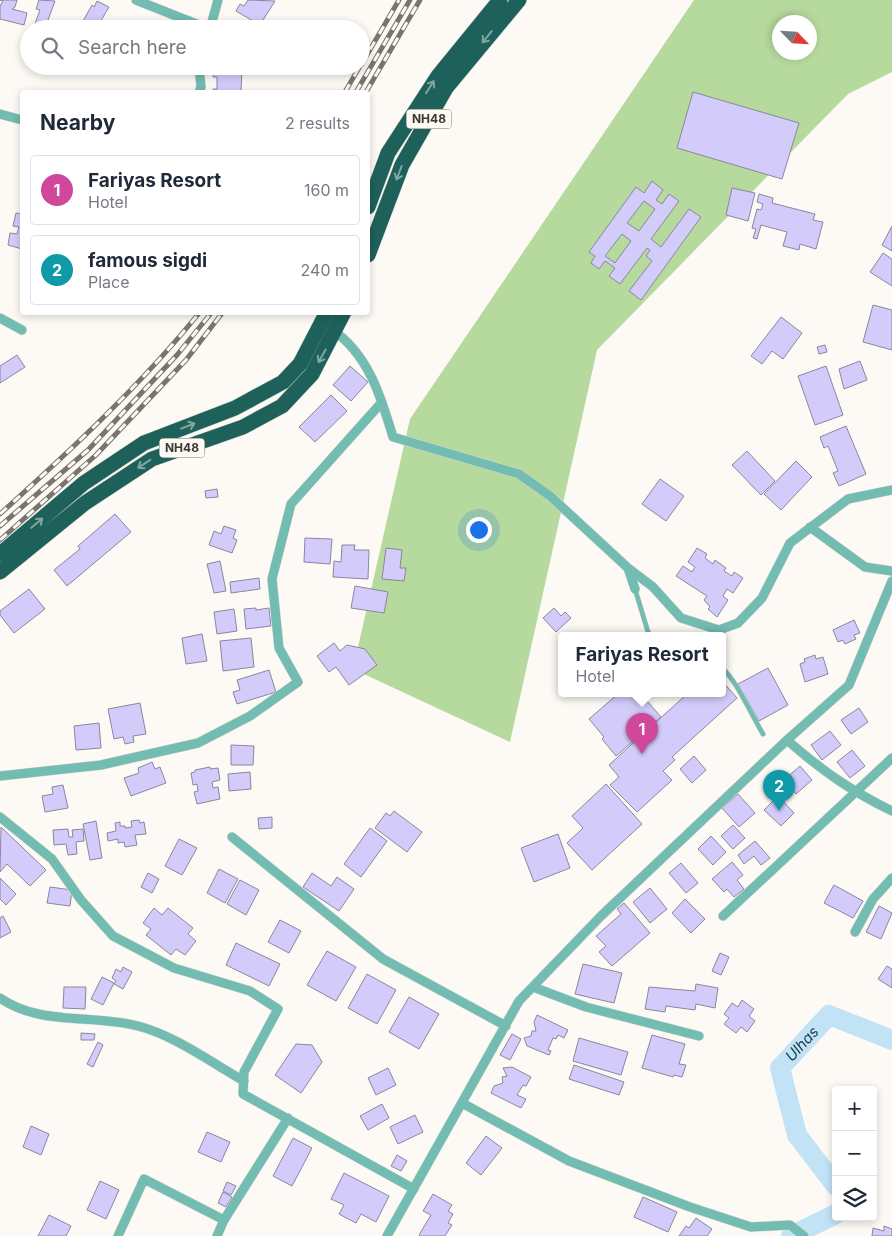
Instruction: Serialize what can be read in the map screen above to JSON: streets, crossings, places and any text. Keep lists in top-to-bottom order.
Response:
{
  "streets": {
    "highway": ["NH48"]
  },
  "water": ["Ulhas"],
  "north": "bottom right",
  "page": {
    "search": "Search here",
    "heading": ["Nearby", "2 results"],
    "list": [
      {
        "mark": "1",
        "name": "Fariyas Resort",
        "note": "Hotel",
        "value": "160 m"
      },
      {
        "mark": "2",
        "name": "famous sigdi",
        "note": "Place",
        "value": "240 m"
      }
    ],
    "popup": ["Fariyas Resort", "Hotel"],
    "pins": ["1", "2"],
    "map_buttons": ["+", "−"]
  }
}
